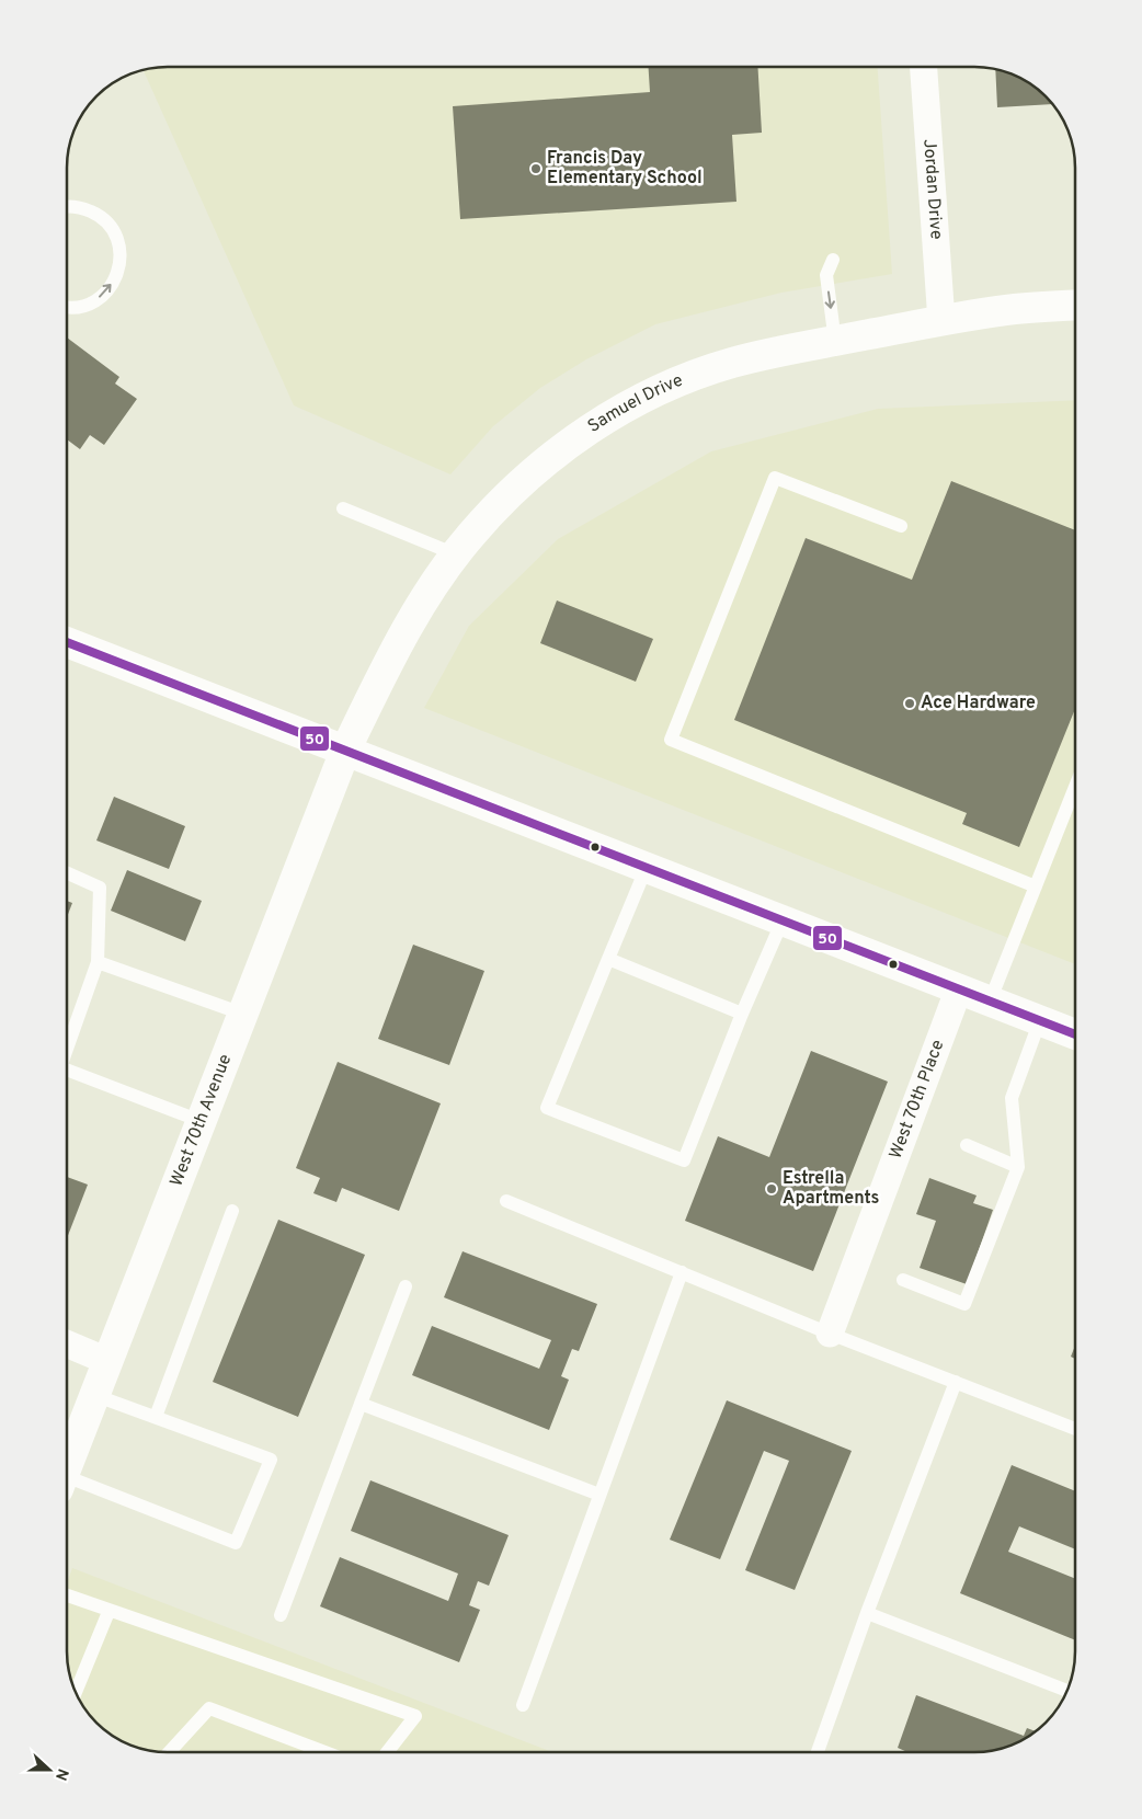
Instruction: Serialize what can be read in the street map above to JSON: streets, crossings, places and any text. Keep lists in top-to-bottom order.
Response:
{
  "streets": {
    "main road": ["Samuel Drive", "West 70th Avenue"],
    "street": ["Jordan Drive", "West 70th Place"]
  },
  "crossings": [
    ["Jordan Drive", "Samuel Drive"],
    ["Samuel Drive", "West 70th Avenue"]
  ],
  "places": ["Francis Day Elementary School", "Ace Hardware", "Estrella Apartments"],
  "lines": ["transit line 50"],
  "north": "right"
}
